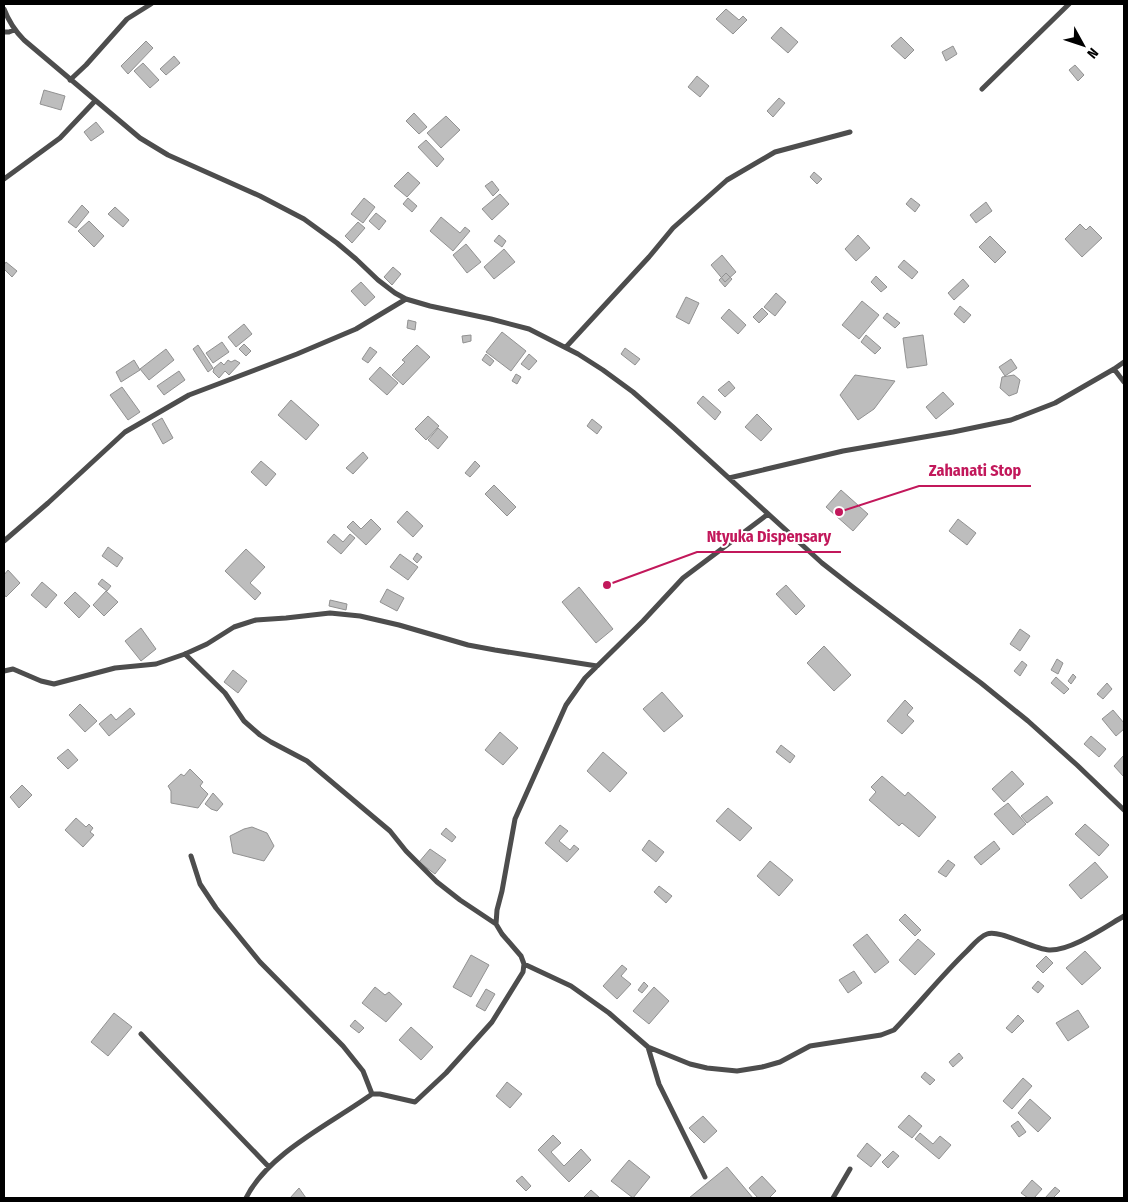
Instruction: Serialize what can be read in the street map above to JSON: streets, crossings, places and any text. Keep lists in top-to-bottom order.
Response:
{
  "places": ["Zahanati Stop", "Ntyuka Dispensary"],
  "north": "bottom right"
}
